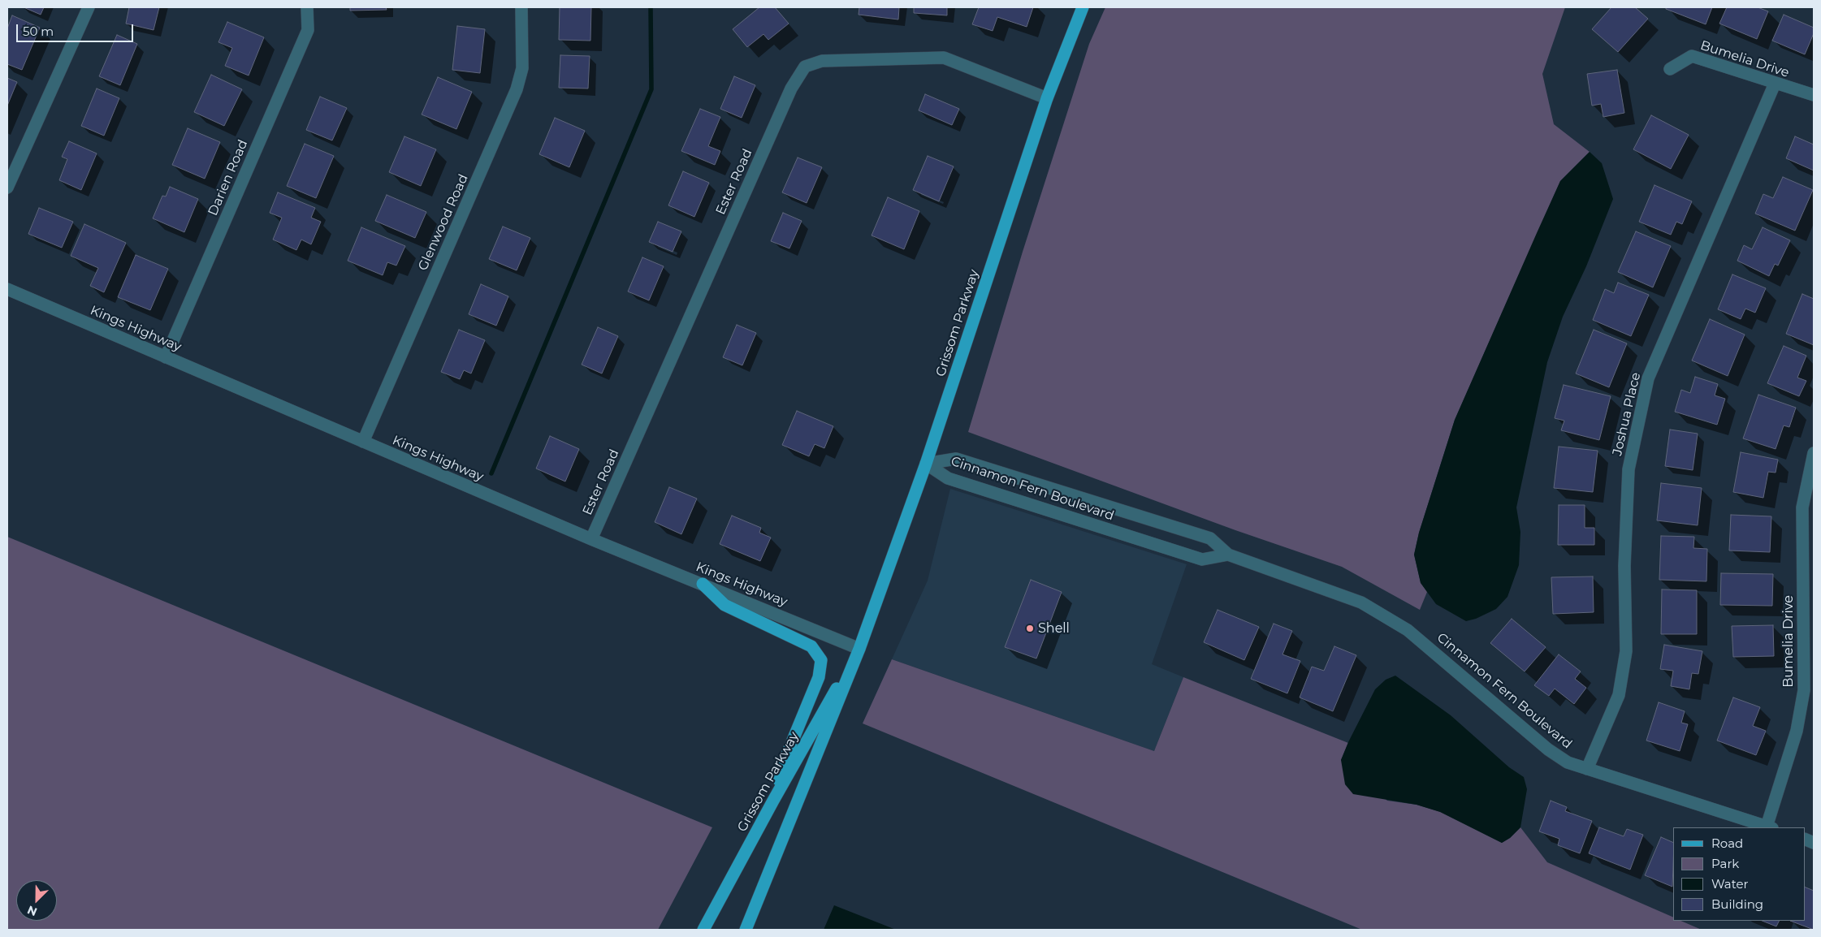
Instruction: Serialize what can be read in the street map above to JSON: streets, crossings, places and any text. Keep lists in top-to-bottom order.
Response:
{
  "streets": {
    "main road": ["Grissom Parkway"],
    "street": [
      "Bumelia Drive",
      "Darien Road",
      "Ester Road",
      "Glenwood Road",
      "Kings Highway",
      "Joshua Place",
      "Cinnamon Fern Boulevard"
    ]
  },
  "crossings": [
    ["Bumelia Drive", "Joshua Place"],
    ["Bumelia Drive", "Cinnamon Fern Boulevard"],
    ["Darien Road", "Kings Highway"],
    ["Ester Road", "Grissom Parkway"],
    ["Ester Road", "Kings Highway"],
    ["Glenwood Road", "Kings Highway"],
    ["Grissom Parkway", "Kings Highway"],
    ["Grissom Parkway", "Cinnamon Fern Boulevard"],
    ["Joshua Place", "Cinnamon Fern Boulevard"]
  ],
  "places": ["Shell"],
  "legend": [
    "Road",
    "Park",
    "Water",
    "Building"
  ],
  "scale_bar": "50 m",
  "north": "bottom left"
}
